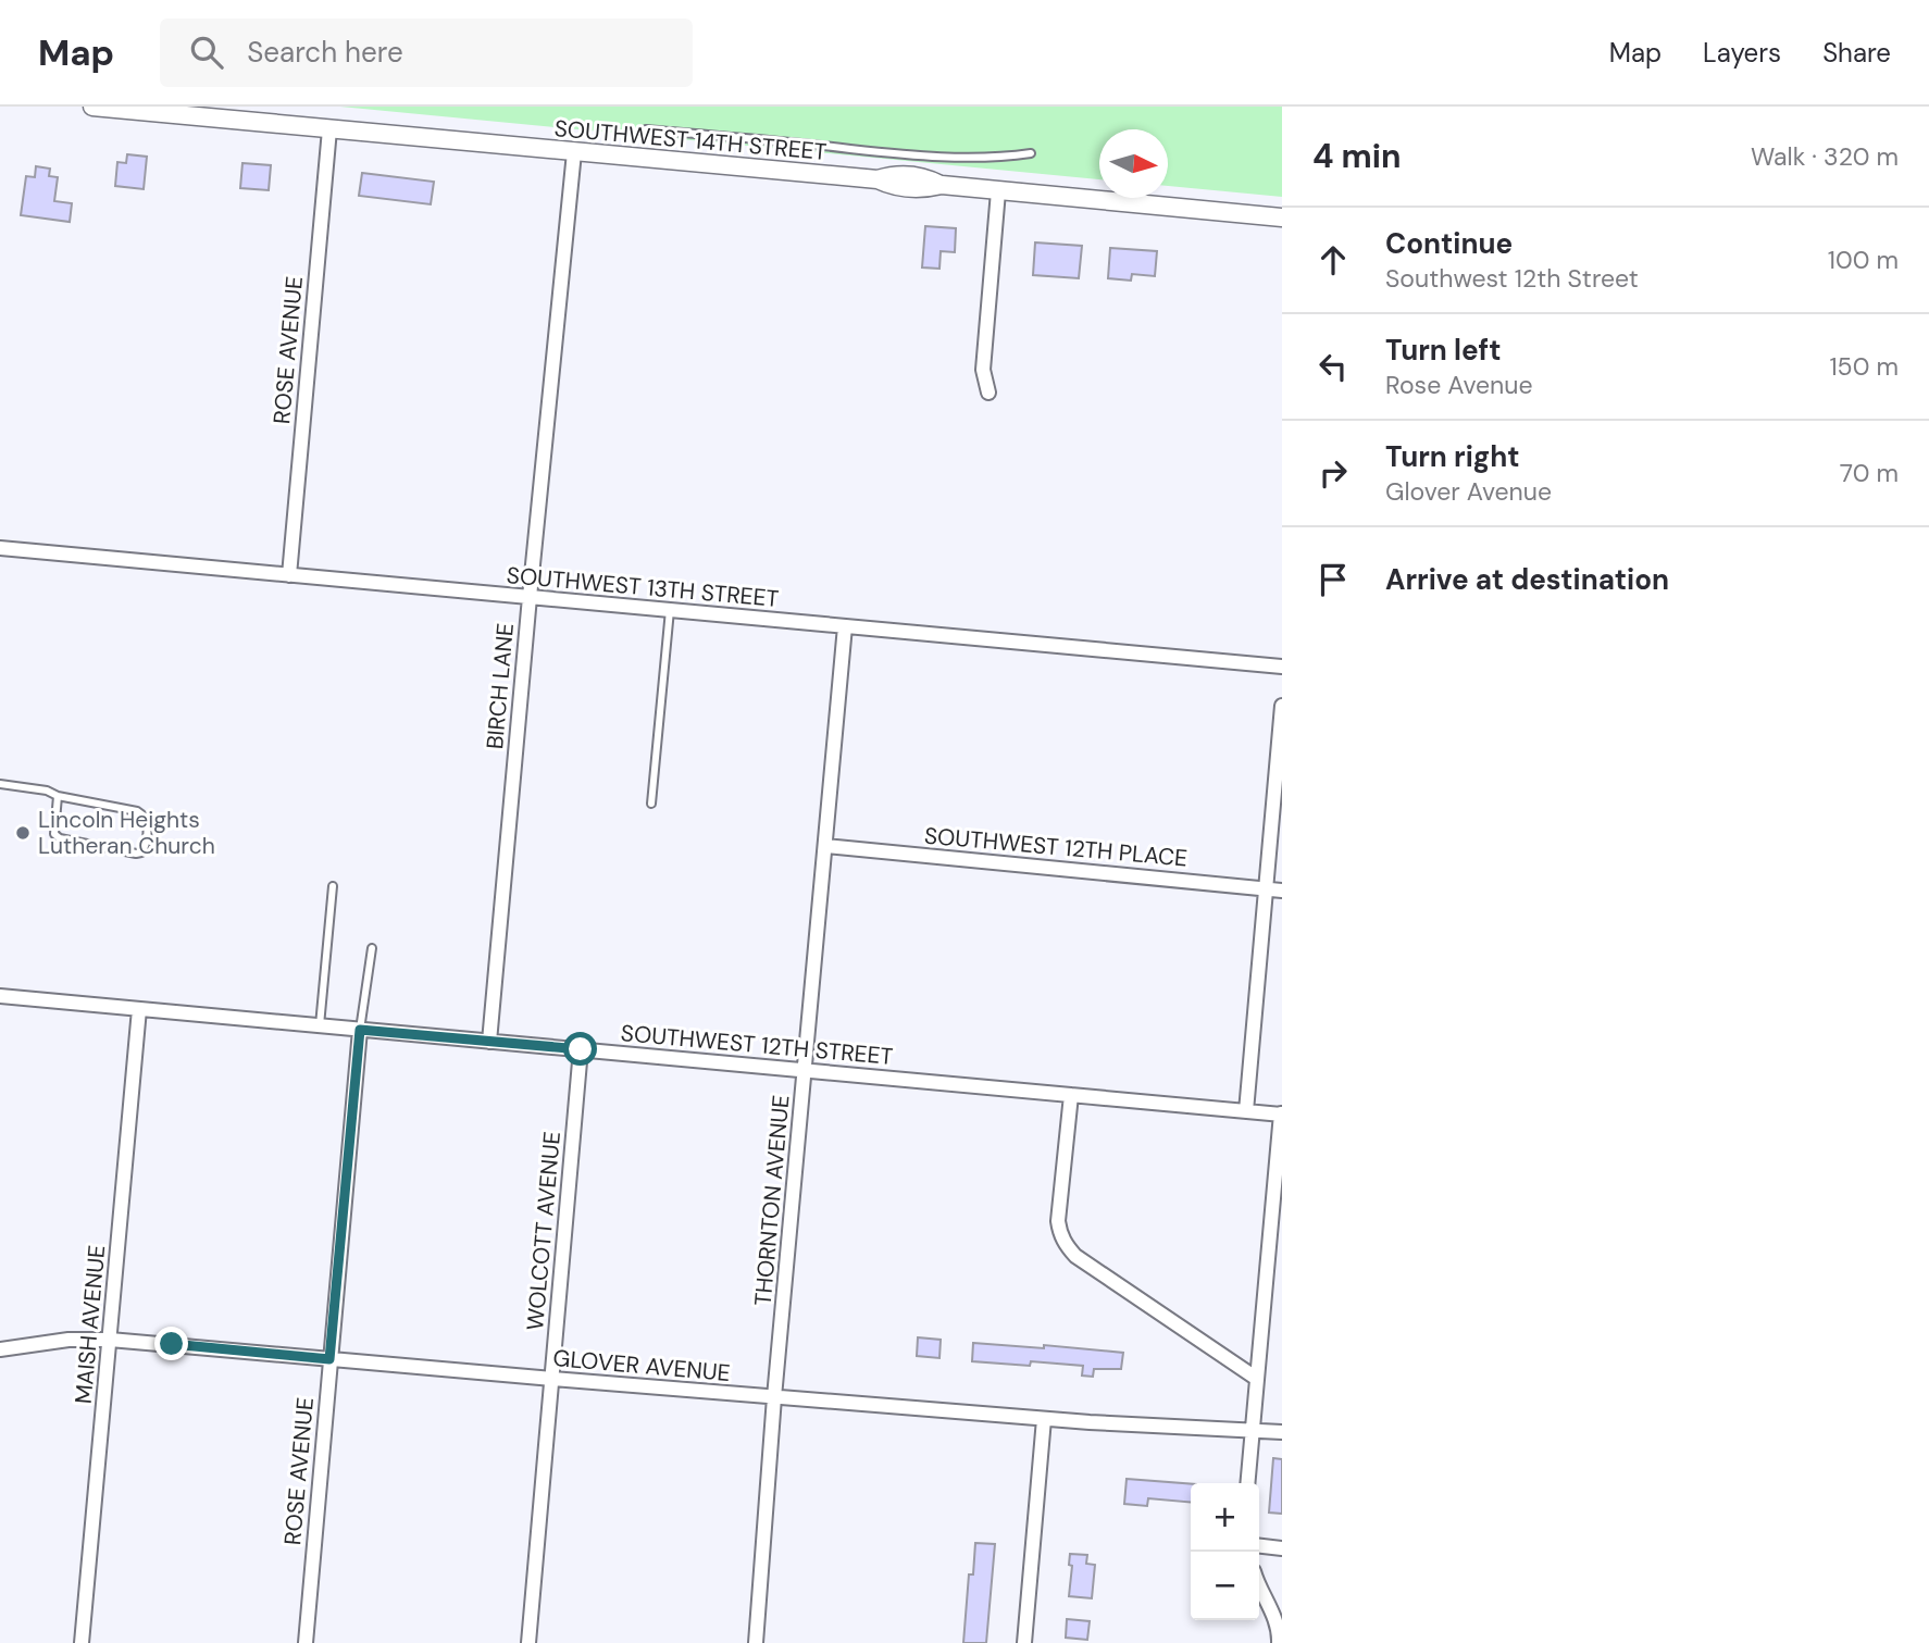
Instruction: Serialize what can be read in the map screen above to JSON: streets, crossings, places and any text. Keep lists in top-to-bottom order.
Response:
{
  "streets": {
    "street": [
      "SOUTHWEST 14TH STREET",
      "ROSE AVENUE",
      "SOUTHWEST 13TH STREET",
      "BIRCH LANE",
      "SOUTHWEST 12TH PLACE",
      "SOUTHWEST 12TH STREET",
      "THORNTON AVENUE",
      "WOLCOTT AVENUE",
      "MAISH AVENUE",
      "GLOVER AVENUE"
    ]
  },
  "crossings": [
    ["SOUTHWEST 14TH STREET", "ROSE AVENUE"],
    ["SOUTHWEST 14TH STREET", "BIRCH LANE"],
    ["ROSE AVENUE", "SOUTHWEST 13TH STREET"],
    ["ROSE AVENUE", "SOUTHWEST 12TH STREET"],
    ["ROSE AVENUE", "GLOVER AVENUE"],
    ["SOUTHWEST 13TH STREET", "BIRCH LANE"],
    ["SOUTHWEST 13TH STREET", "THORNTON AVENUE"],
    ["BIRCH LANE", "SOUTHWEST 12TH STREET"],
    ["SOUTHWEST 12TH PLACE", "THORNTON AVENUE"],
    ["SOUTHWEST 12TH STREET", "THORNTON AVENUE"],
    ["SOUTHWEST 12TH STREET", "WOLCOTT AVENUE"],
    ["SOUTHWEST 12TH STREET", "MAISH AVENUE"],
    ["THORNTON AVENUE", "GLOVER AVENUE"],
    ["WOLCOTT AVENUE", "GLOVER AVENUE"],
    ["MAISH AVENUE", "GLOVER AVENUE"]
  ],
  "places": ["Lincoln Heights Lutheran Church"],
  "north": "right",
  "page": {
    "header": "Map",
    "search": "Search here",
    "nav": ["Map", "Layers", "Share"],
    "heading": ["4 min", "Walk · 320 m"],
    "list": [
      ["Continue", "Southwest 12th Street", "100 m"],
      ["Turn left", "Rose Avenue", "150 m"],
      ["Turn right", "Glover Avenue", "70 m"],
      "Arrive at destination"
    ],
    "map_buttons": ["+", "−"]
  }
}
